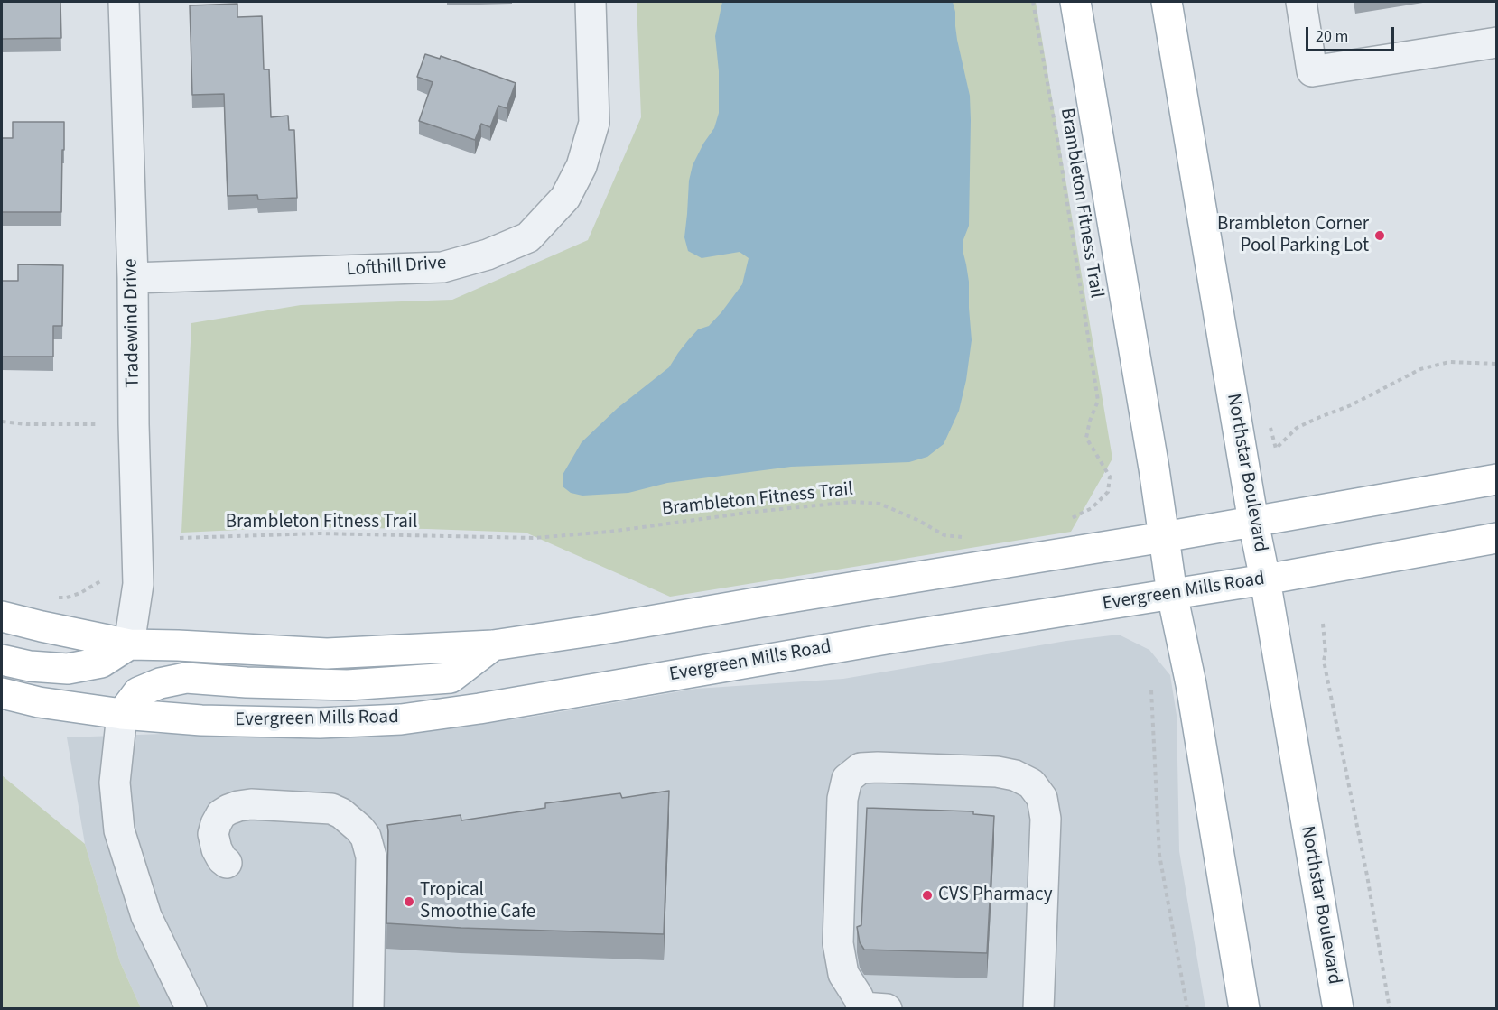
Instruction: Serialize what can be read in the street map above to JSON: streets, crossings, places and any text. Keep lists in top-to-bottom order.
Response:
{
  "streets": {
    "main road": ["Northstar Boulevard", "Evergreen Mills Road"],
    "street": ["Lofthill Drive", "Tradewind Drive"],
    "path": ["Brambleton Fitness Trail"]
  },
  "crossings": [
    ["Lofthill Drive", "Tradewind Drive"],
    ["Northstar Boulevard", "Evergreen Mills Road"]
  ],
  "places": ["Brambleton Corner Pool Parking Lot", "CVS Pharmacy", "Tropical Smoothie Cafe"],
  "scale_bar": "20 m"
}
